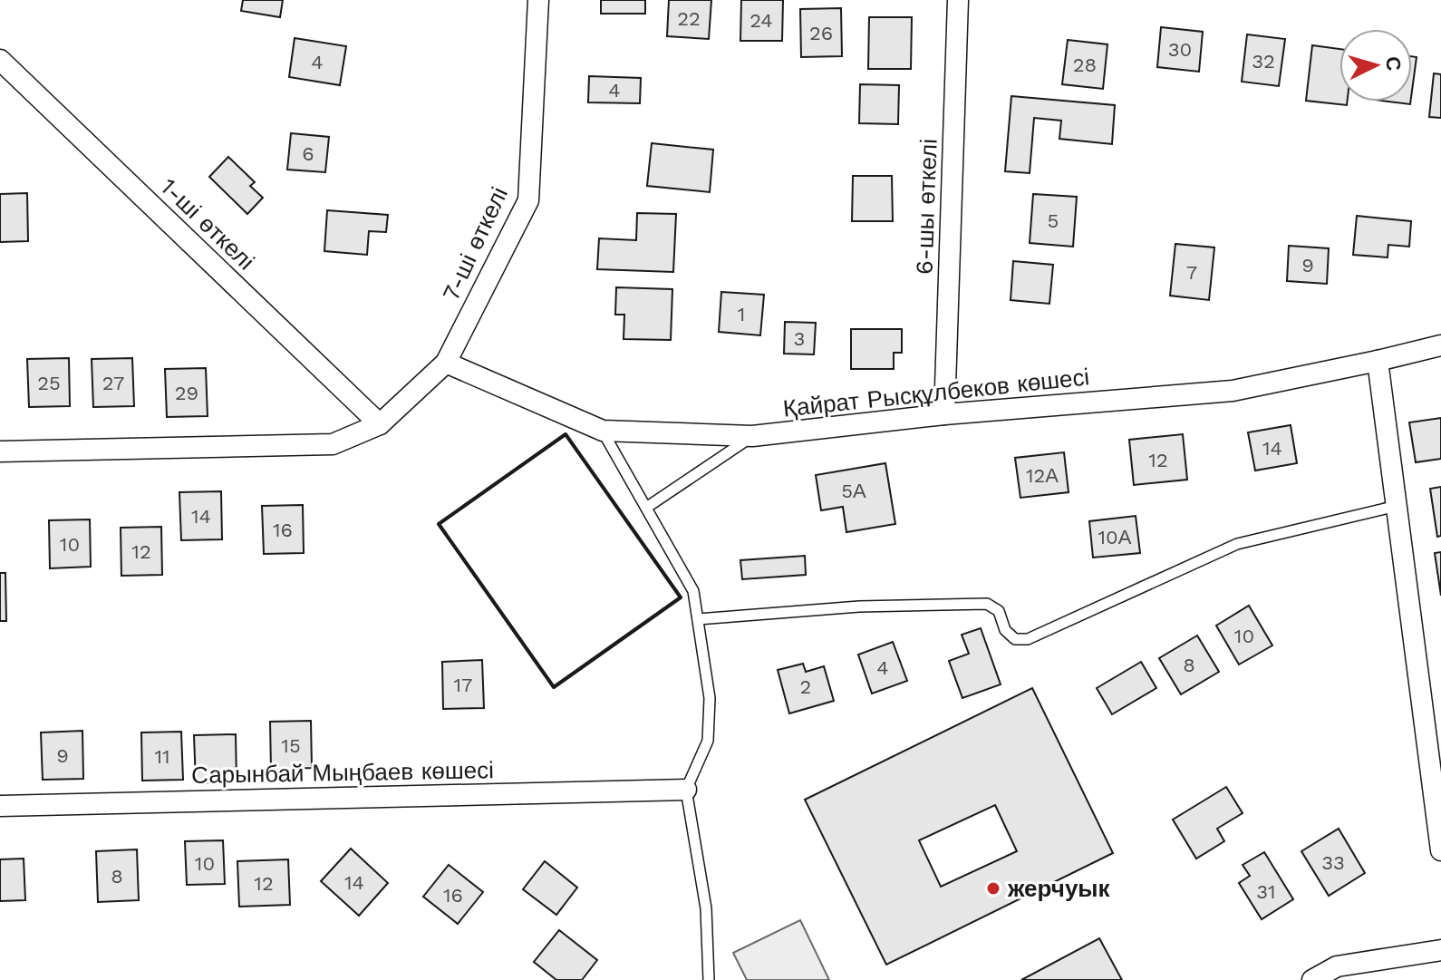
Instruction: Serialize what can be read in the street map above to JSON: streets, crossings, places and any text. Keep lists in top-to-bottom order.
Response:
{
  "streets": {
    "street": [
      "6-шы өткелі",
      "1-ші өткелі",
      "7-ші өткелі",
      "Қайрат Рысқұлбеков көшесі",
      "Сарынбай Мыңбаев көшесі"
    ]
  },
  "crossings": [
    ["6-шы өткелі", "Қайрат Рысқұлбеков көшесі"],
    ["1-ші өткелі", "7-ші өткелі"],
    ["7-ші өткелі", "Қайрат Рысқұлбеков көшесі"]
  ],
  "places": ["жерчуык"],
  "house_numbers": [
    "22",
    "24",
    "26",
    "30",
    "32",
    "4",
    "28",
    "4",
    "6",
    "5",
    "9",
    "7",
    "1",
    "3",
    "25",
    "27",
    "29",
    "14",
    "12",
    "12А",
    "5А",
    "14",
    "16",
    "10А",
    "10",
    "12",
    "10",
    "8",
    "4",
    "17",
    "2",
    "15",
    "9",
    "11",
    "33",
    "10",
    "8",
    "14",
    "12",
    "31",
    "16"
  ],
  "north": "right"
}
